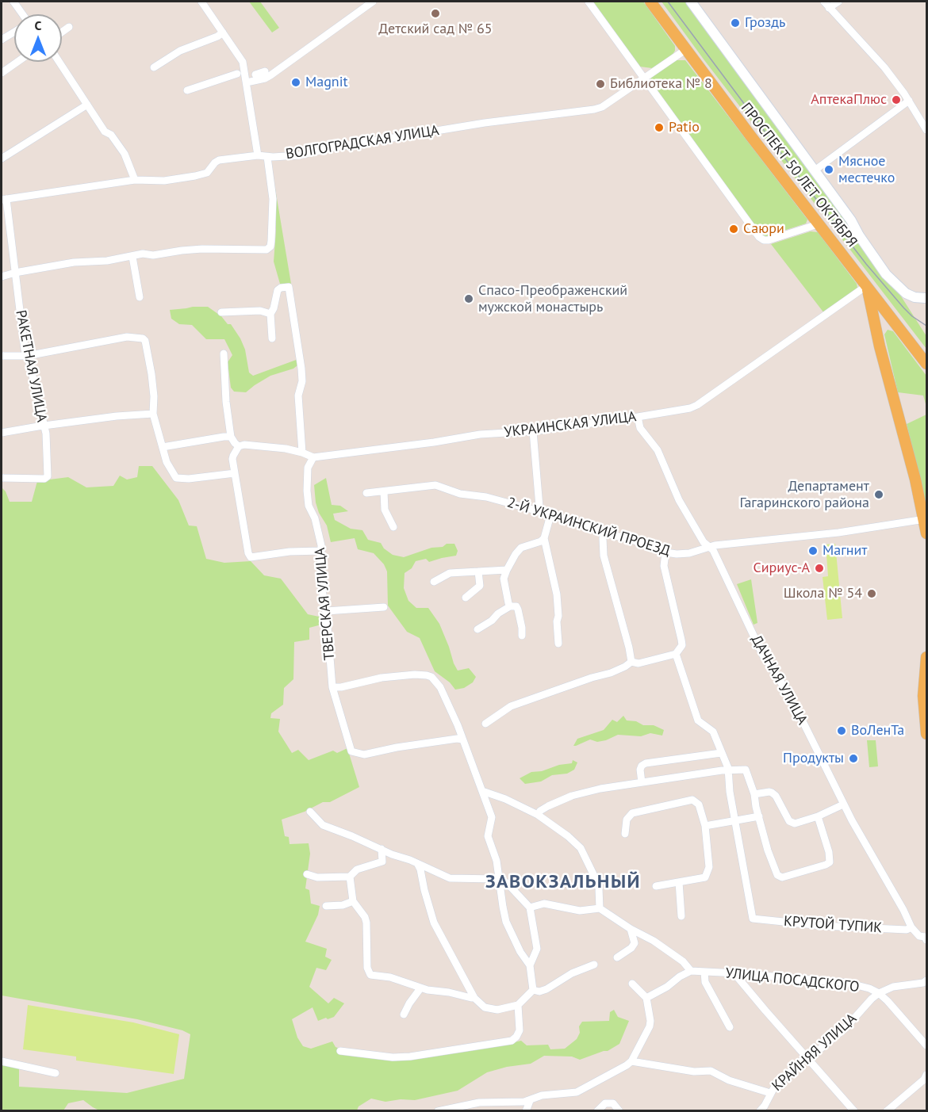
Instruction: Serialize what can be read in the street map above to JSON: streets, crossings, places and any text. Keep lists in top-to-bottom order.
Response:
{
  "streets": {
    "main road": ["ПРОСПЕКТ 50 ЛЕТ ОКТЯБРЯ"],
    "street": [
      "ВОЛГОГРАДСКАЯ УЛИЦА",
      "РАКЕТНАЯ УЛИЦА",
      "УКРАИНСКАЯ УЛИЦА",
      "2-Й УКРАИНСКИЙ ПРОЕЗД",
      "ТВЕРСКАЯ УЛИЦА",
      "ДАЧНАЯ УЛИЦА",
      "КРУТОЙ ТУПИК",
      "УЛИЦА ПОСАДСКОГО",
      "КРАЙНЯЯ УЛИЦА"
    ]
  },
  "crossings": [
    ["ВОЛГОГРАДСКАЯ УЛИЦА", "ПРОСПЕКТ 50 ЛЕТ ОКТЯБРЯ"],
    ["ВОЛГОГРАДСКАЯ УЛИЦА", "РАКЕТНАЯ УЛИЦА"],
    ["ПРОСПЕКТ 50 ЛЕТ ОКТЯБРЯ", "УКРАИНСКАЯ УЛИЦА"],
    ["УКРАИНСКАЯ УЛИЦА", "ТВЕРСКАЯ УЛИЦА"],
    ["УКРАИНСКАЯ УЛИЦА", "ДАЧНАЯ УЛИЦА"],
    ["2-Й УКРАИНСКИЙ ПРОЕЗД", "ДАЧНАЯ УЛИЦА"],
    ["ДАЧНАЯ УЛИЦА", "КРУТОЙ ТУПИК"],
    ["УЛИЦА ПОСАДСКОГО", "КРАЙНЯЯ УЛИЦА"]
  ],
  "districts": ["ЗАВОКЗАЛЬНЫЙ"],
  "places": [
    "Детский сад № 65",
    "Гроздь",
    "Magnit",
    "Библиотека № 8",
    "АптекаПлюс",
    "Patio",
    "Мясное местечко",
    "Саюри",
    "Спасо-Преображенский мужской монастырь",
    "Департамент Гагаринского района",
    "Магнит",
    "Сириус-А",
    "Школа № 54",
    "ВоЛенТа",
    "Продукты"
  ],
  "north": "top"
}
